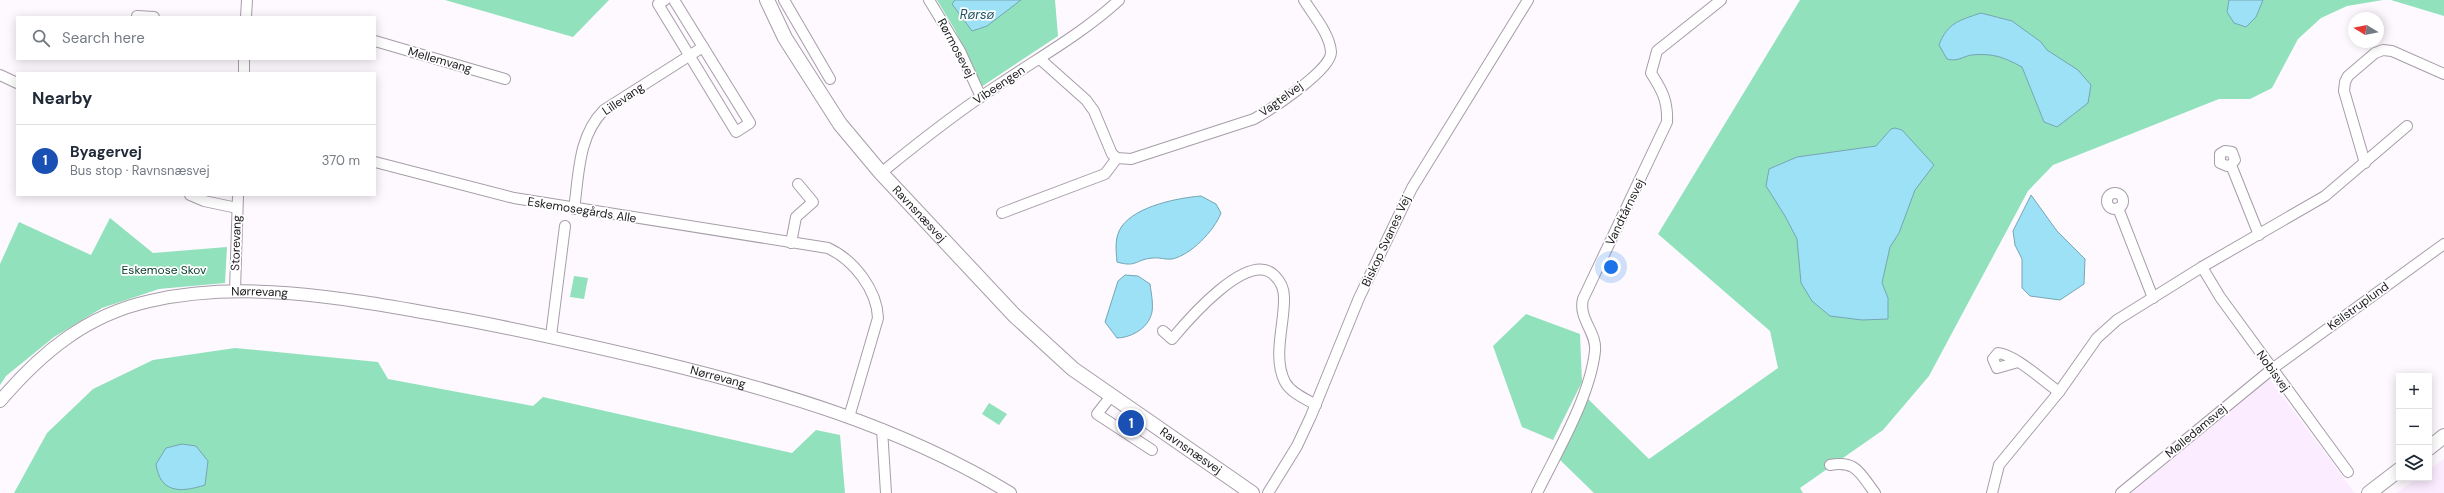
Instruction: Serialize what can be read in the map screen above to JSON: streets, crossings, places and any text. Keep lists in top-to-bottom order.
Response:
{
  "streets": {
    "main road": ["Ravnsnæsvej"],
    "street": [
      "Rørmosevej",
      "Mellemvang",
      "Vibeengen",
      "Lillevang",
      "Vagtelvej",
      "Eskemosegårds Alle",
      "Vandtårnsvej",
      "Biskop Svanes Vej",
      "Storevang",
      "Nørrevang",
      "Keilstruplund",
      "Nobisvej",
      "Mølledamsvej"
    ]
  },
  "crossings": [
    ["Rørmosevej", "Vibeengen"],
    ["Vibeengen", "Ravnsnæsvej"],
    ["Lillevang", "Eskemosegårds Alle"],
    ["Eskemosegårds Alle", "Nørrevang"],
    ["Storevang", "Nørrevang"],
    ["Keilstruplund", "Nobisvej"],
    ["Keilstruplund", "Mølledamsvej"],
    ["Nobisvej", "Mølledamsvej"]
  ],
  "water": ["Rørsø"],
  "parks": ["Eskemose Skov"],
  "north": "left",
  "page": {
    "search": "Search here",
    "heading": "Nearby",
    "list": [
      {
        "mark": "1",
        "name": "Byagervej",
        "note": "Bus stop · Ravnsnæsvej",
        "value": "370 m"
      }
    ],
    "map_buttons": ["+", "−"],
    "pins": "1"
  }
}
